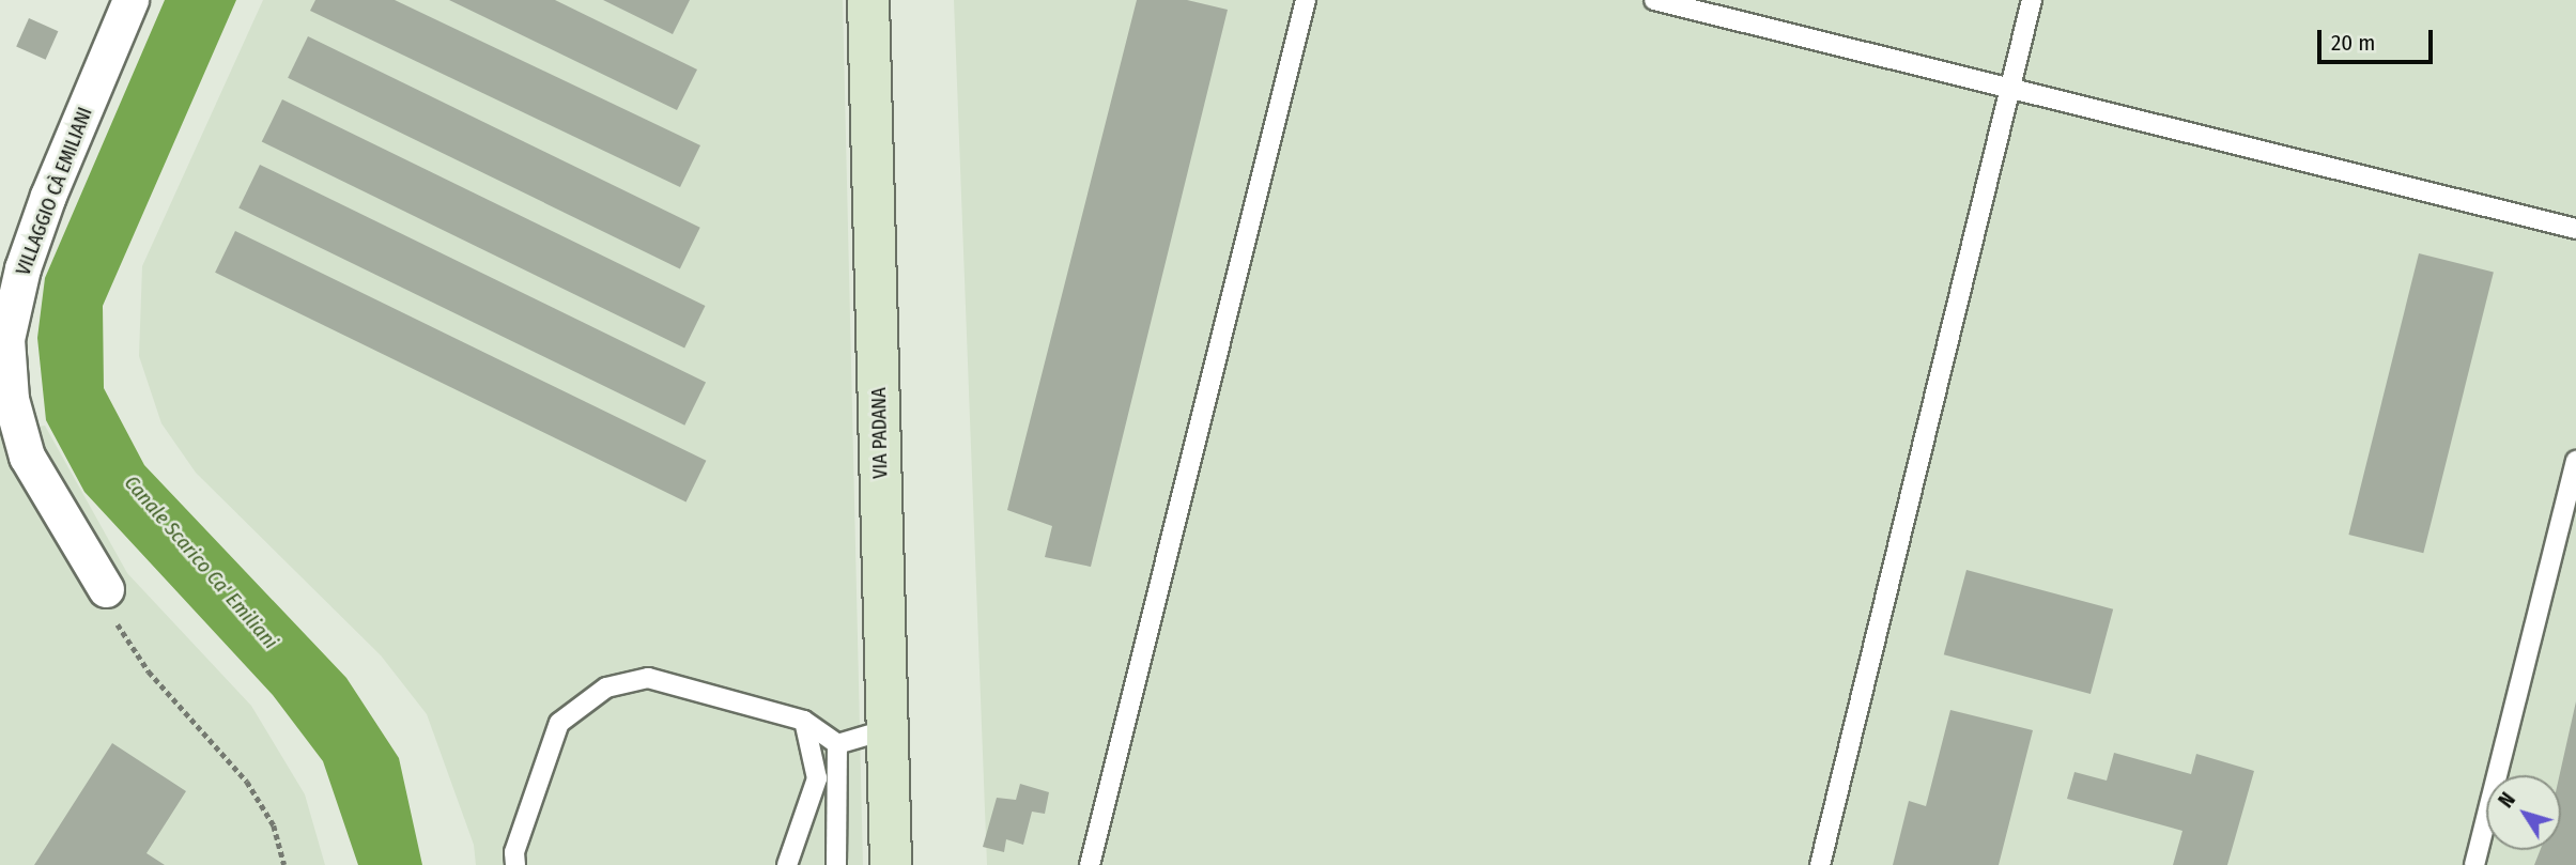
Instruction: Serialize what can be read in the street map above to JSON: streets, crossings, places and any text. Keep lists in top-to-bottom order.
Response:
{
  "streets": {
    "main road": ["VIA PADANA"],
    "street": ["VILLAGGIO CÀ EMILIANI"]
  },
  "water": ["Canale Scarico Ca' Emiliani"],
  "scale_bar": "20 m",
  "north": "top left"
}
